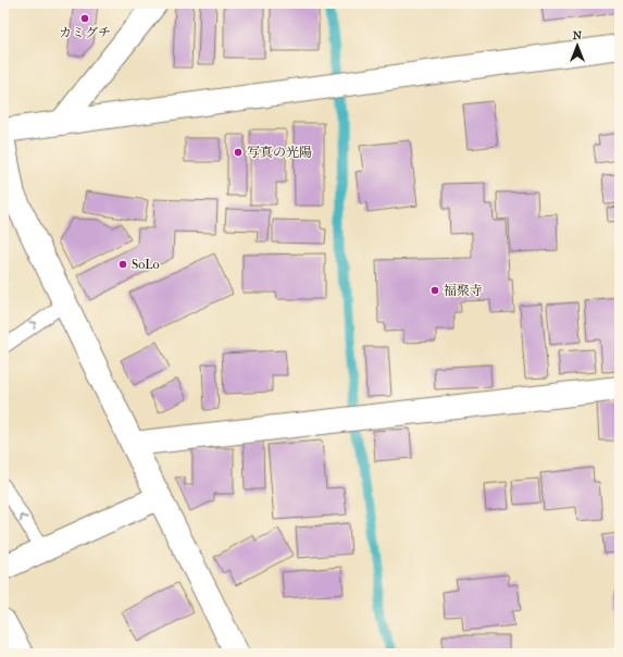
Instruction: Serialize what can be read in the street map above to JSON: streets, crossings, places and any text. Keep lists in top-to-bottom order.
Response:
{
  "places": [
    "カミグチ",
    "写真の光陽",
    "SoLo",
    "福聚寺"
  ],
  "north": "top"
}
